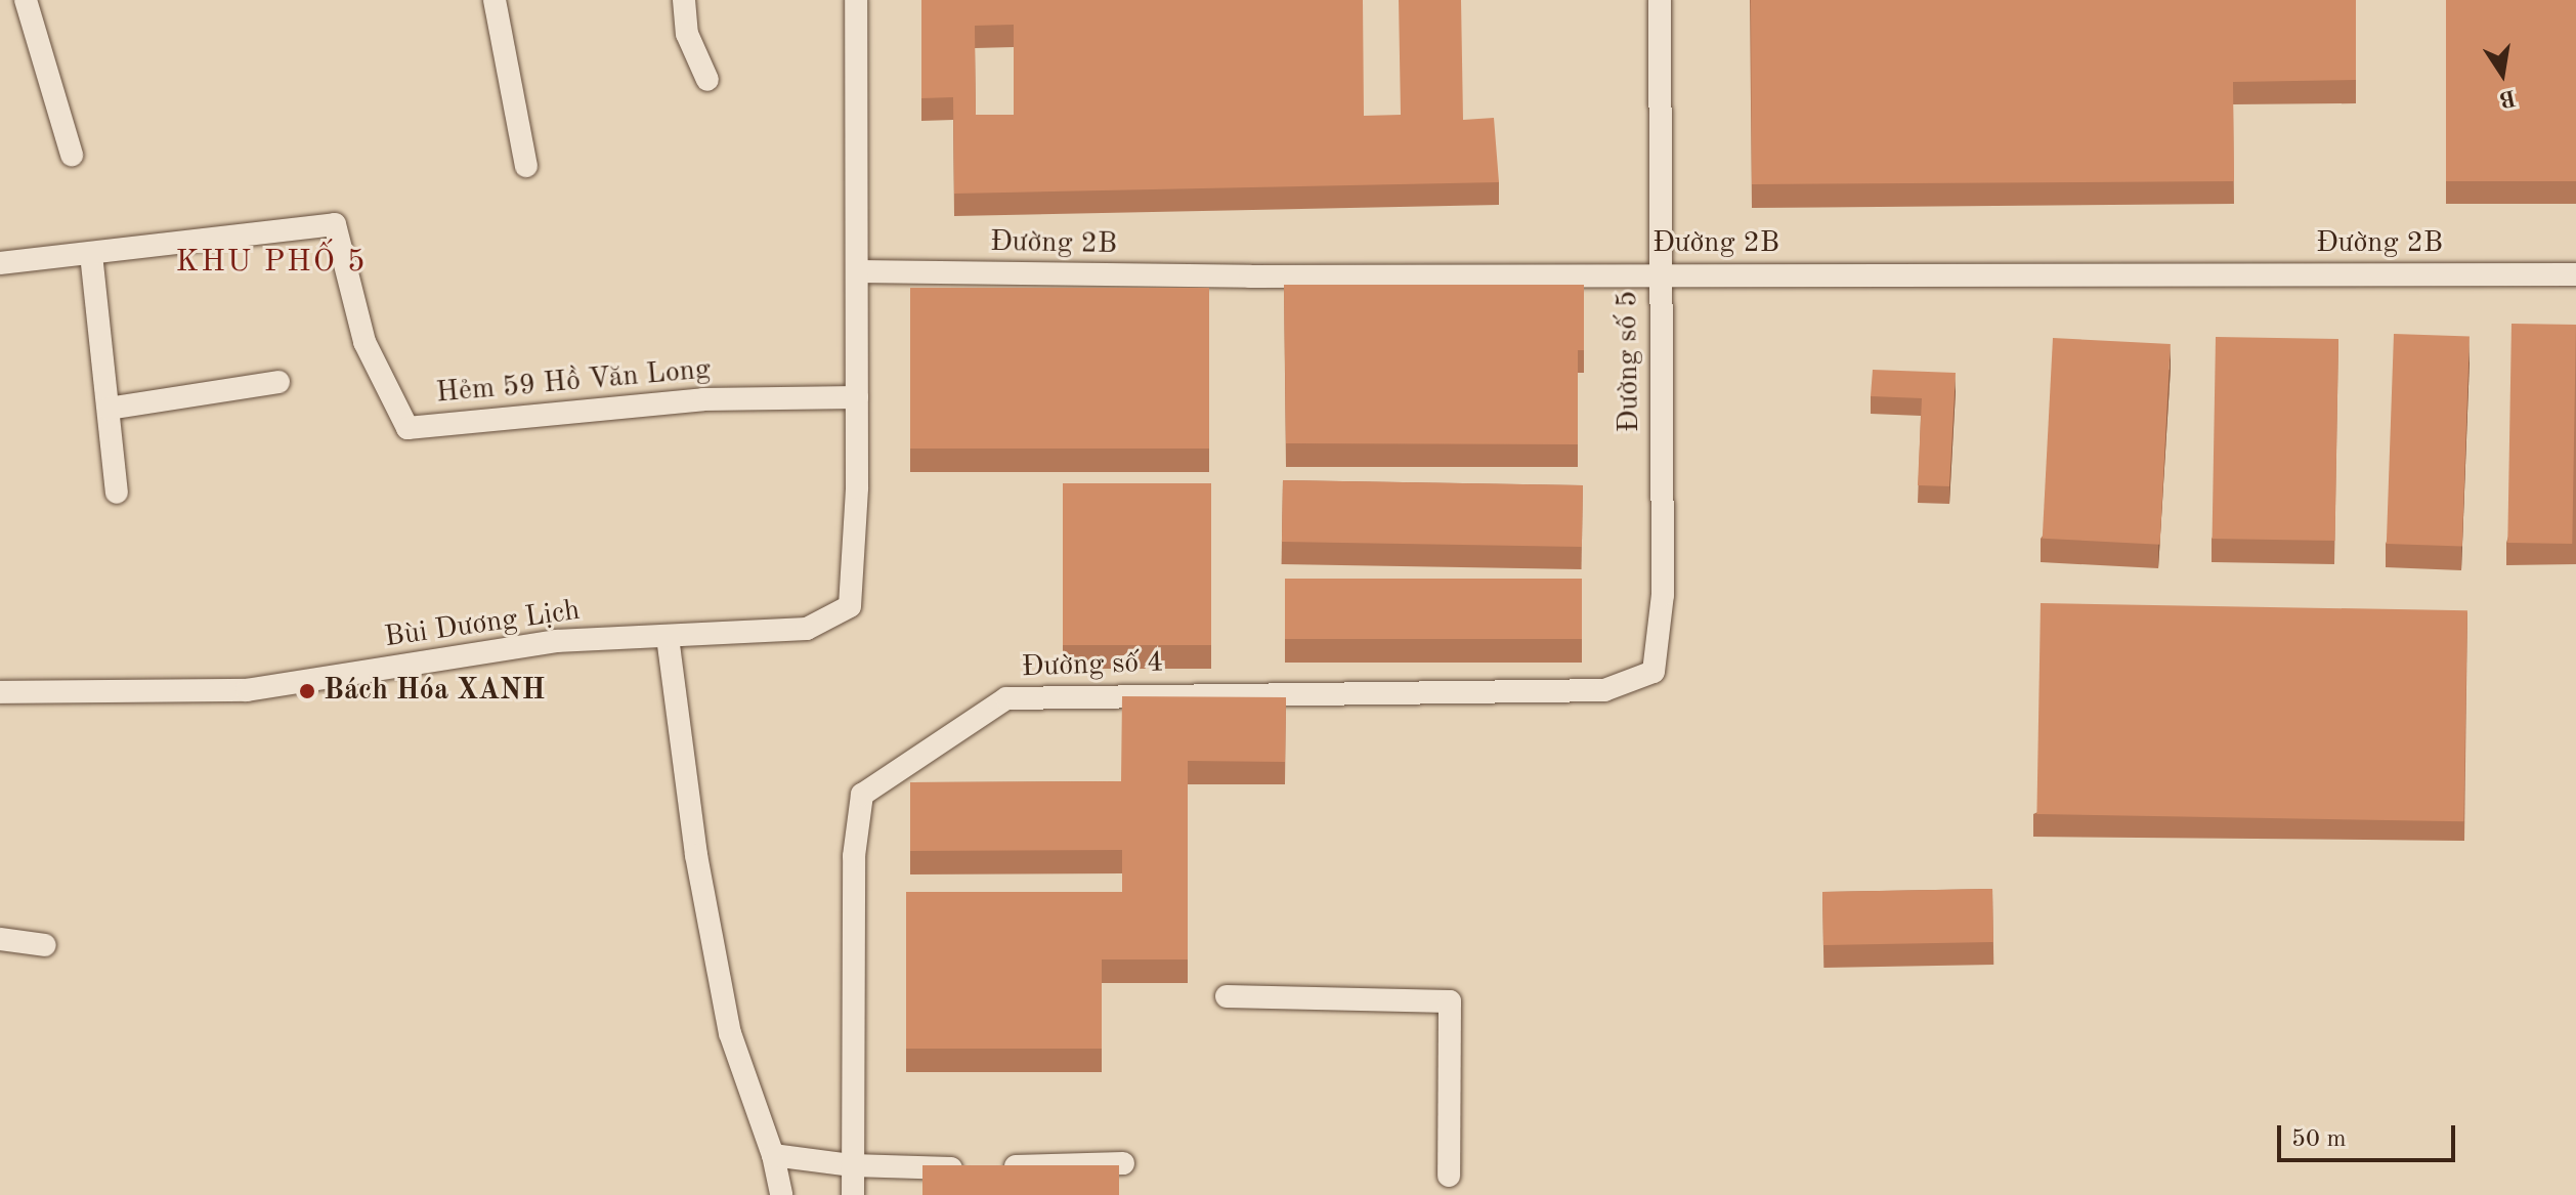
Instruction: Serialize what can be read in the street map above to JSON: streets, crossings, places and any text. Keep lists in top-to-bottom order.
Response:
{
  "streets": {
    "street": [
      "Đường 2B",
      "Đường số 5",
      "Hẻm 59 Hồ Văn Long",
      "Bùi Dương Lịch",
      "Đường số 4"
    ]
  },
  "crossings": [
    ["Đường 2B", "Đường số 5"],
    ["Đường số 5", "Đường số 4"],
    ["Hẻm 59 Hồ Văn Long", "Bùi Dương Lịch"]
  ],
  "districts": ["KHU PHỐ 5"],
  "places": ["Bách Hóa XANH"],
  "scale_bar": "50 m",
  "north": "bottom"
}
